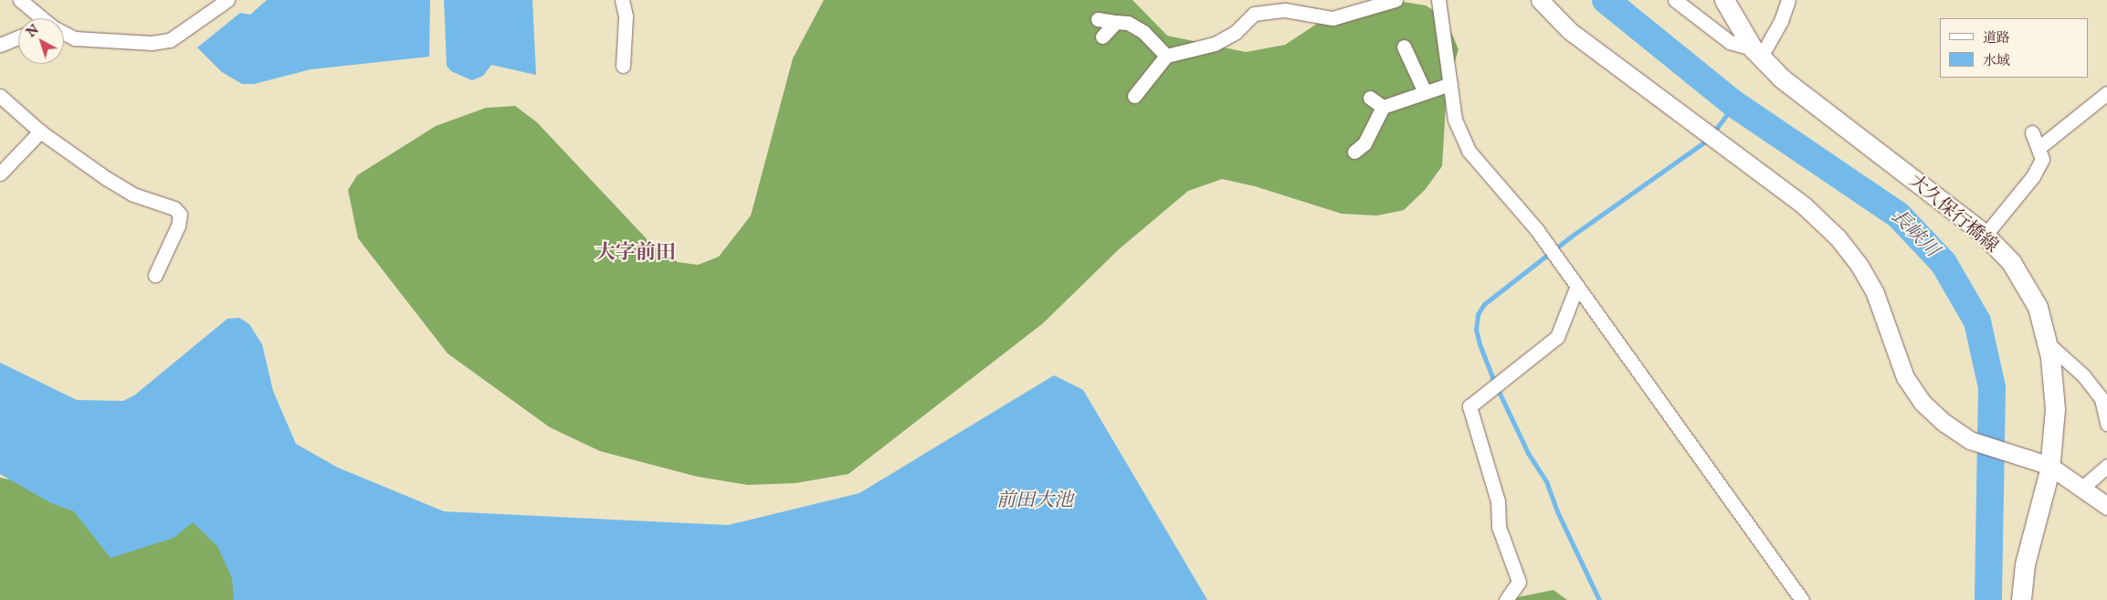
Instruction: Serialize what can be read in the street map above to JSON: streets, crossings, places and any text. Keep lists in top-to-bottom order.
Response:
{
  "streets": {
    "main road": ["大久保行橋線"]
  },
  "districts": ["大字前田"],
  "water": ["長峡川", "前田大池"],
  "legend": ["道路", "水域"],
  "north": "top left"
}
